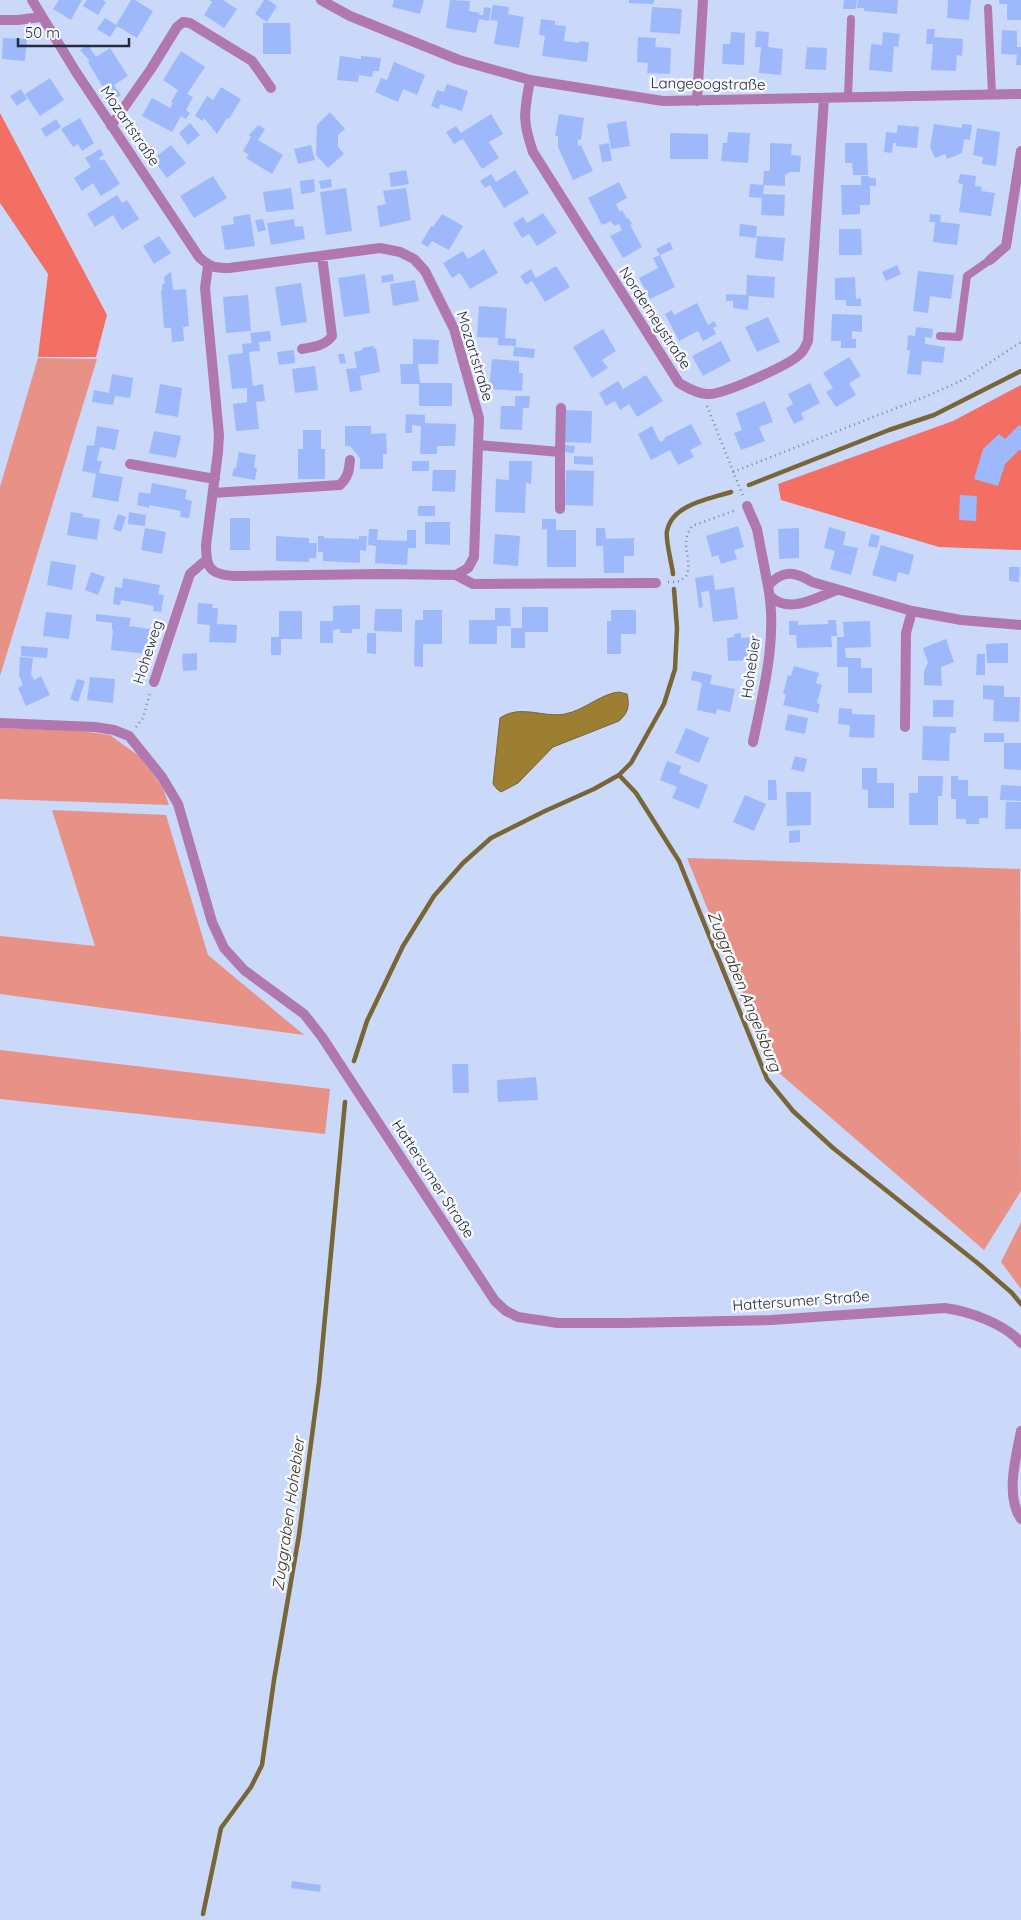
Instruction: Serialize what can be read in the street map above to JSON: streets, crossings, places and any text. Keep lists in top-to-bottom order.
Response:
{
  "streets": {
    "street": [
      "Langeoogstraße",
      "Mozartstraße",
      "Norderneystraße",
      "Hoheweg",
      "Hohebier",
      "Hattersumer Straße"
    ]
  },
  "crossings": [
    ["Langeoogstraße", "Norderneystraße"],
    ["Hoheweg", "Hattersumer Straße"]
  ],
  "water": ["Zuggraben Angelsburg", "Zuggraben Hohebier"],
  "scale_bar": "50 m"
}
